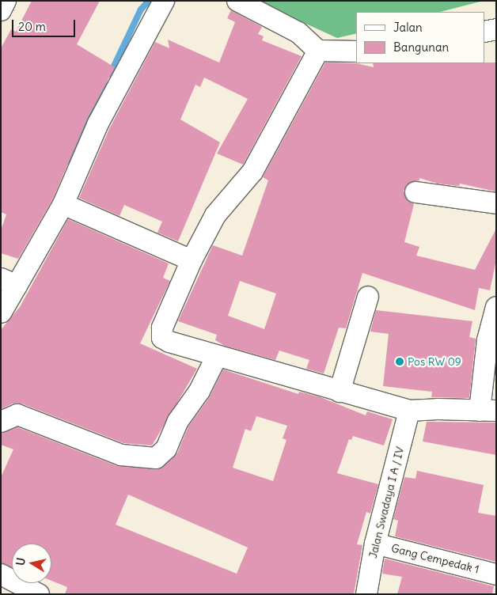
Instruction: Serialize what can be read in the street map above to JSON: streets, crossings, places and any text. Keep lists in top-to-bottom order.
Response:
{
  "streets": {
    "street": ["Jalan Swadaya I A / IV", "Gang Cempedak 1"]
  },
  "crossings": [
    ["Jalan Swadaya I A / IV", "Gang Cempedak 1"]
  ],
  "places": ["Pos RW 09"],
  "legend": ["Jalan", "Bangunan"],
  "scale_bar": "20 m",
  "north": "left"
}
